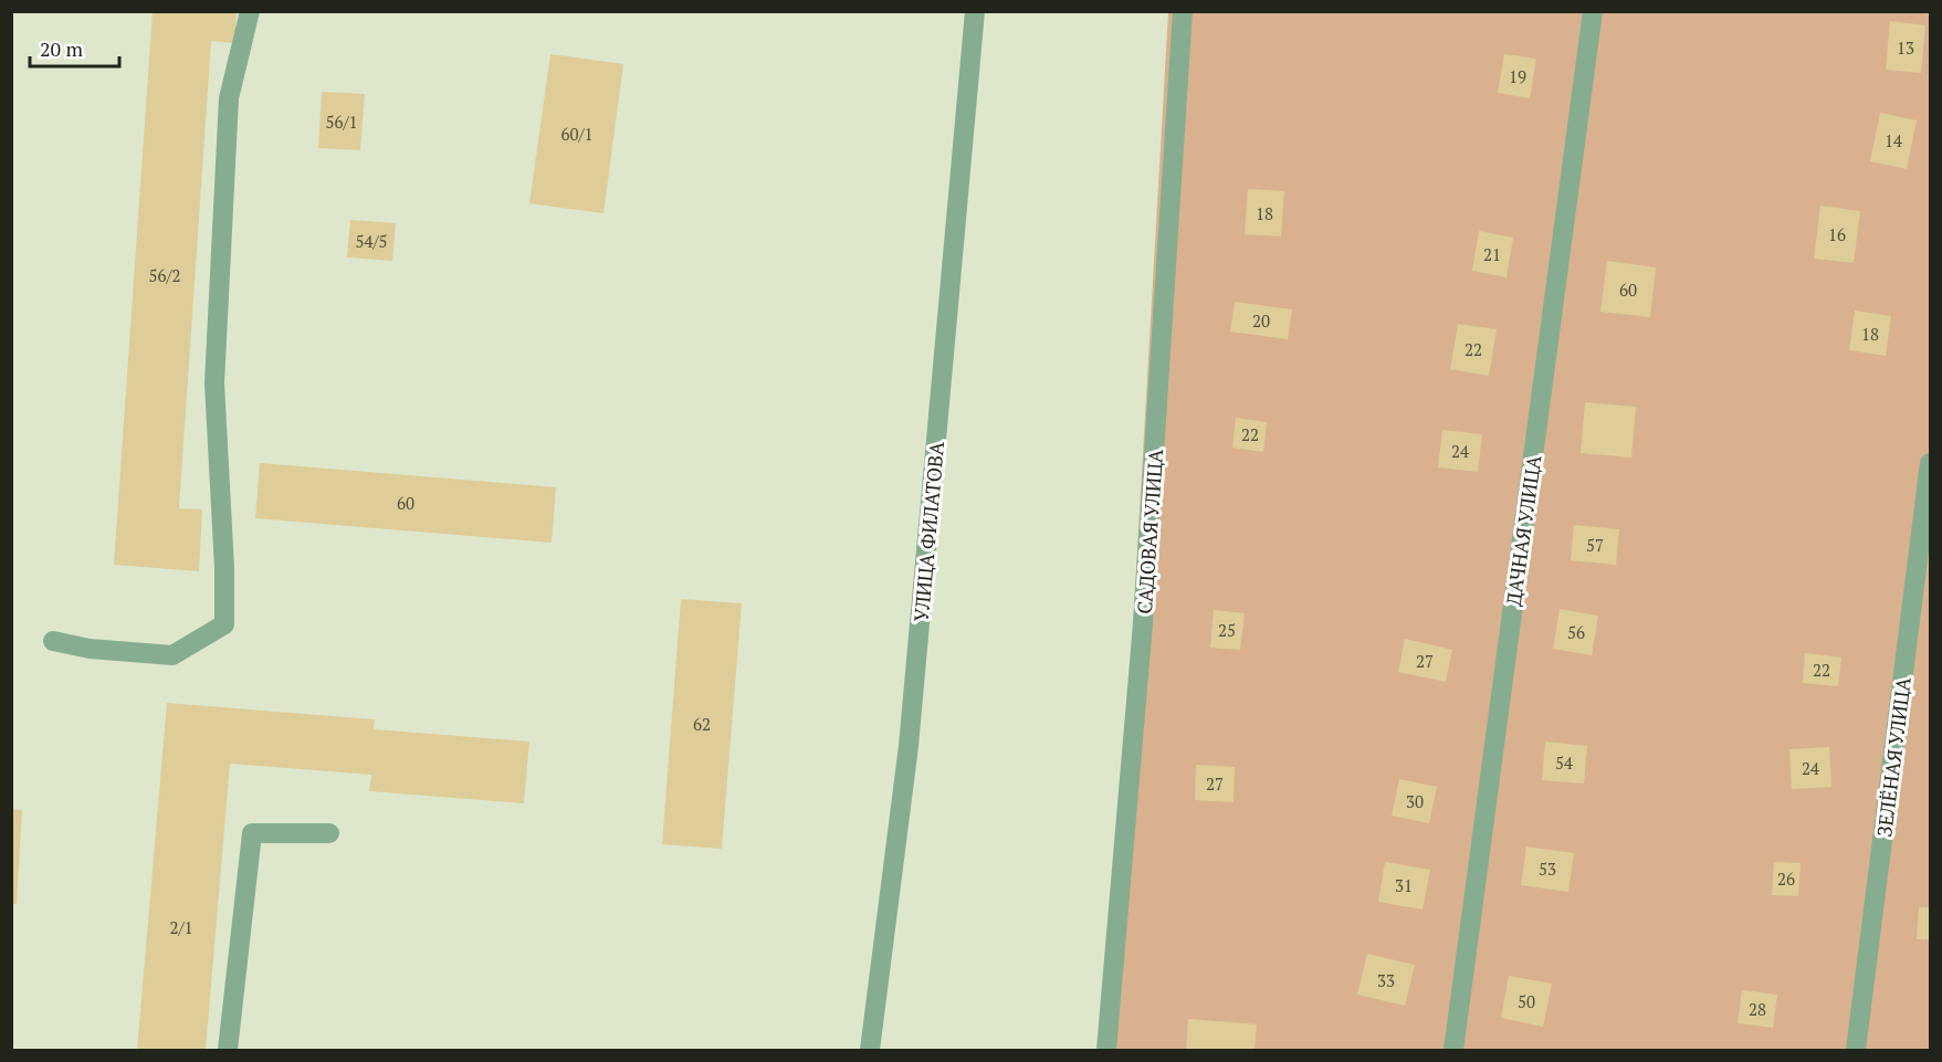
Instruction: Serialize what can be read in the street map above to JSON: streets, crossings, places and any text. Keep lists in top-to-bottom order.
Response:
{
  "streets": {
    "street": [
      "ДАЧНАЯ УЛИЦА",
      "УЛИЦА ФИЛАТОВА",
      "САДОВАЯ УЛИЦА",
      "ЗЕЛЁНАЯ УЛИЦА"
    ]
  },
  "house_numbers": [
    "13",
    "19",
    "56/1",
    "60/1",
    "14",
    "18",
    "16",
    "54/5",
    "21",
    "56/2",
    "60",
    "20",
    "18",
    "22",
    "22",
    "24",
    "60",
    "57",
    "25",
    "56",
    "27",
    "22",
    "62",
    "54",
    "24",
    "27",
    "30",
    "53",
    "26",
    "31",
    "2/1",
    "33",
    "50",
    "28"
  ],
  "scale_bar": "20 m"
}
